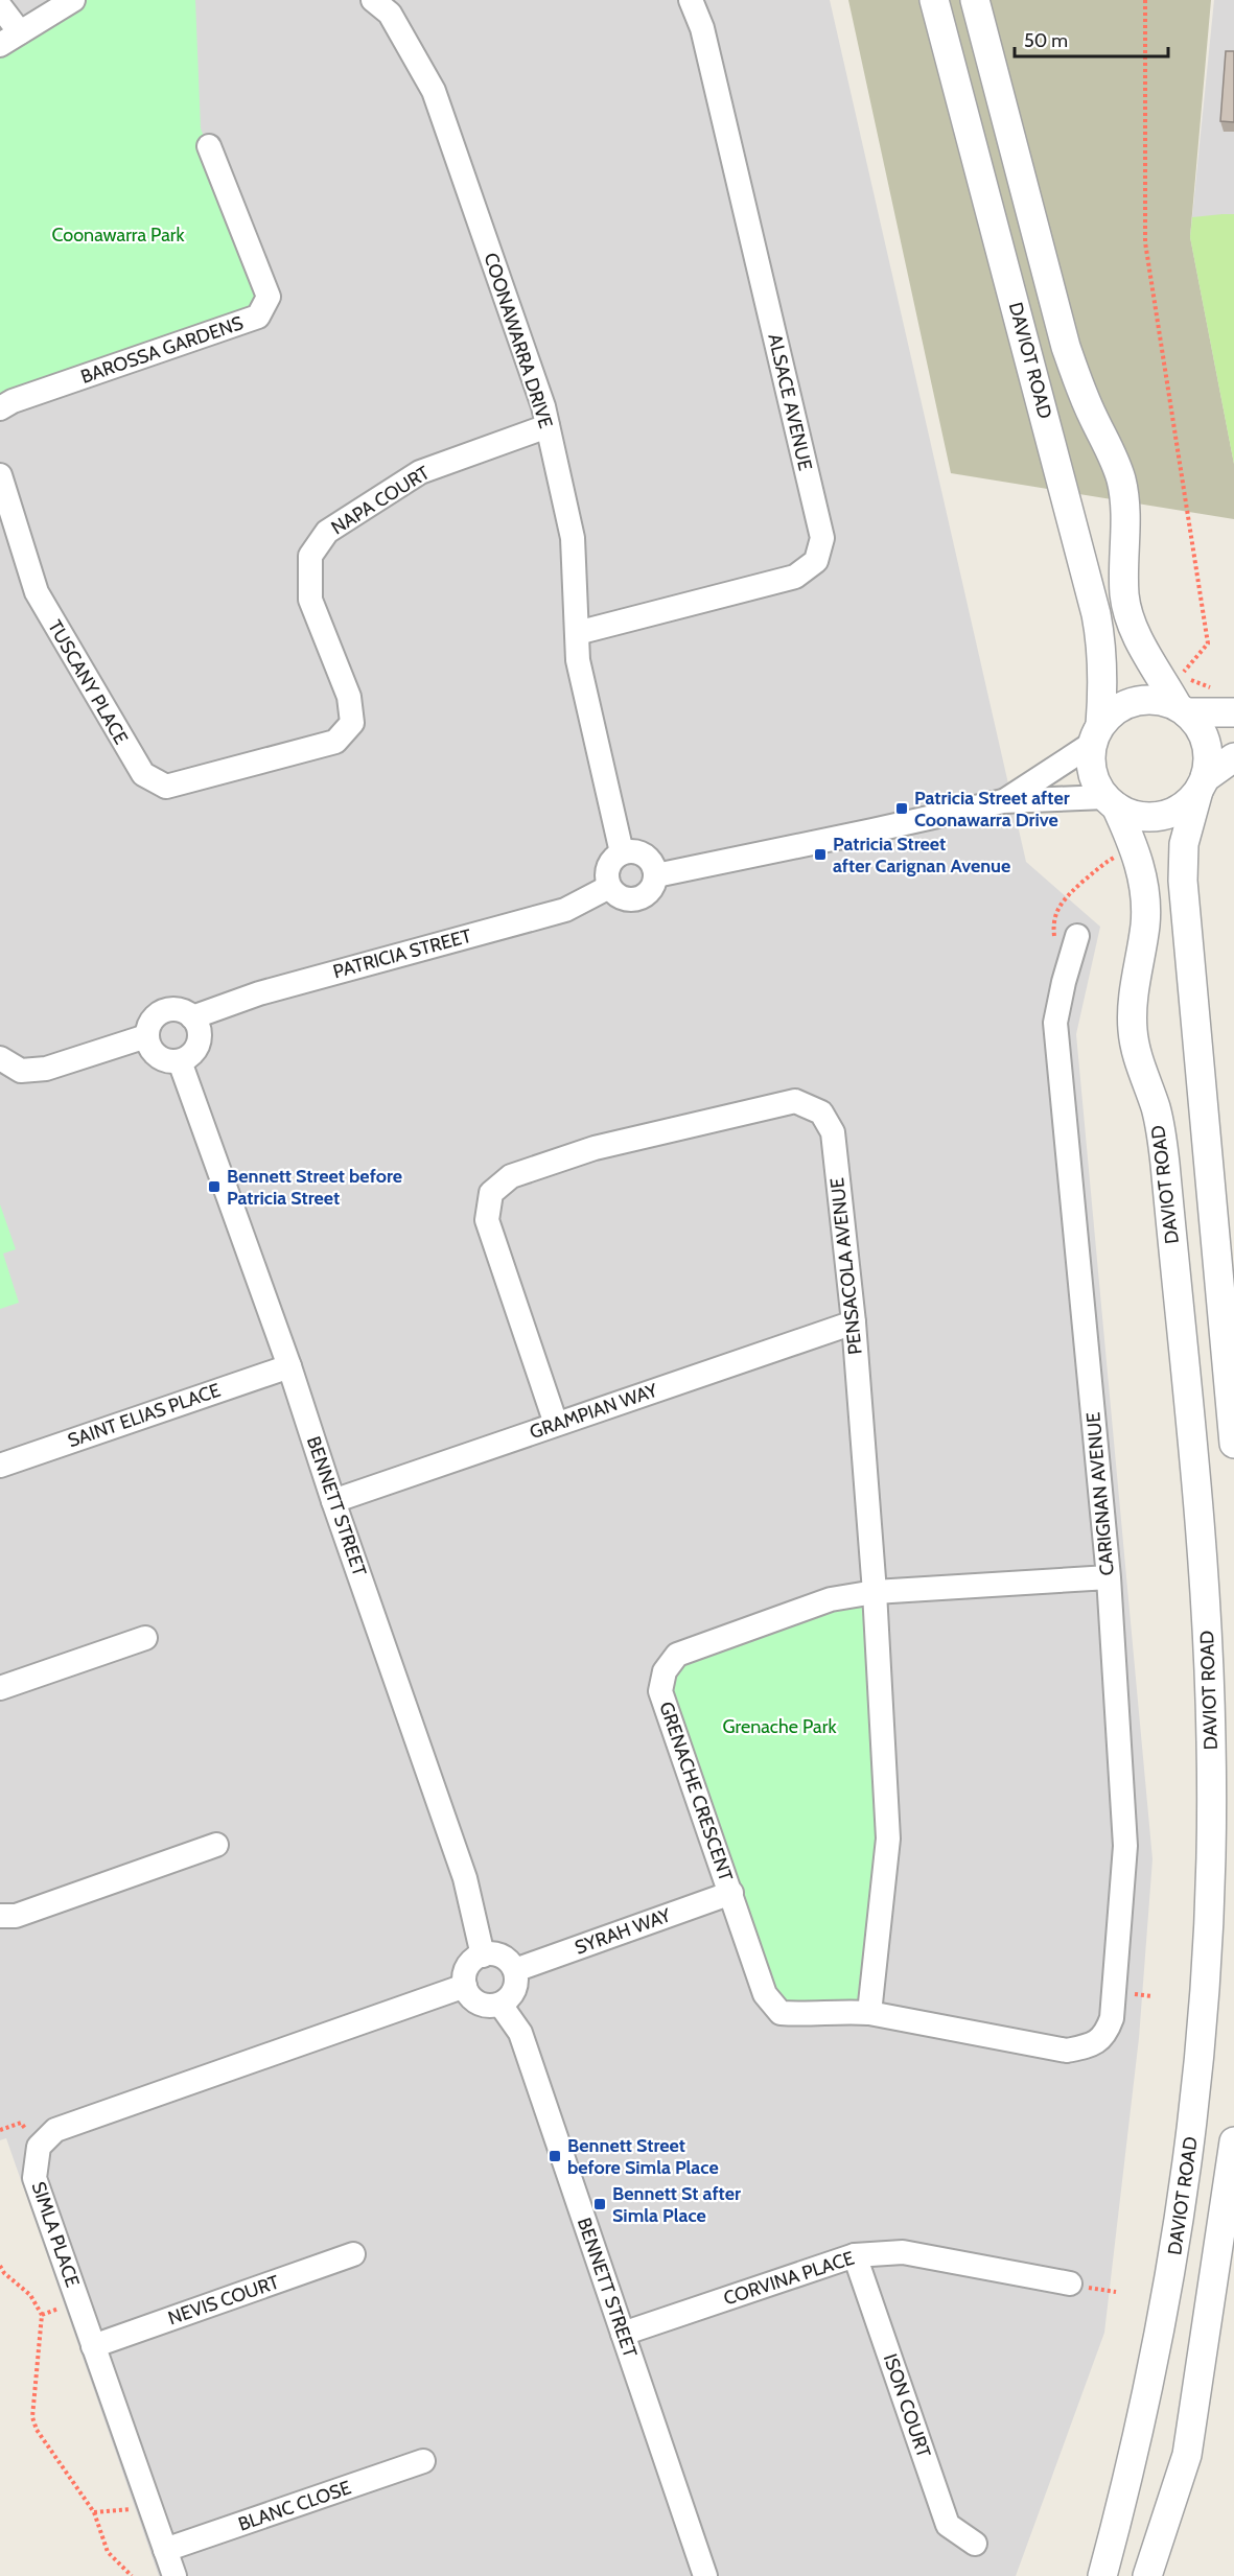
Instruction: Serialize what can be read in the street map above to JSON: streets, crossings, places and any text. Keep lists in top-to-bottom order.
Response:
{
  "streets": {
    "street": [
      "COONAWARRA DRIVE",
      "BAROSSA GARDENS",
      "DAVIOT ROAD",
      "ALSACE AVENUE",
      "NAPA COURT",
      "TUSCANY PLACE",
      "PATRICIA STREET",
      "PENSACOLA AVENUE",
      "GRAMPIAN WAY",
      "SAINT ELIAS PLACE",
      "CARIGNAN AVENUE",
      "BENNETT STREET",
      "GRENACHE CRESCENT",
      "SYRAH WAY",
      "SIMLA PLACE",
      "CORVINA PLACE",
      "NEVIS COURT",
      "ISON COURT",
      "BLANC CLOSE"
    ]
  },
  "crossings": [
    ["COONAWARRA DRIVE", "ALSACE AVENUE"],
    ["COONAWARRA DRIVE", "NAPA COURT"],
    ["COONAWARRA DRIVE", "PATRICIA STREET"],
    ["NAPA COURT", "TUSCANY PLACE"],
    ["PATRICIA STREET", "BENNETT STREET"],
    ["PENSACOLA AVENUE", "GRAMPIAN WAY"],
    ["PENSACOLA AVENUE", "GRENACHE CRESCENT"],
    ["GRAMPIAN WAY", "BENNETT STREET"],
    ["SAINT ELIAS PLACE", "BENNETT STREET"],
    ["CARIGNAN AVENUE", "GRENACHE CRESCENT"],
    ["BENNETT STREET", "SYRAH WAY"],
    ["BENNETT STREET", "SIMLA PLACE"],
    ["BENNETT STREET", "CORVINA PLACE"],
    ["GRENACHE CRESCENT", "SYRAH WAY"],
    ["SYRAH WAY", "SIMLA PLACE"],
    ["SIMLA PLACE", "NEVIS COURT"],
    ["SIMLA PLACE", "BLANC CLOSE"],
    ["CORVINA PLACE", "ISON COURT"]
  ],
  "parks": ["Coonawarra Park", "Grenache Park"],
  "places": {
    "transit": [
      "Patricia Street after Coonawarra Drive",
      "Patricia Street after Carignan Avenue",
      "Bennett Street before Patricia Street",
      "Bennett Street before Simla Place",
      "Bennett St after Simla Place"
    ]
  },
  "scale_bar": "50 m"
}
